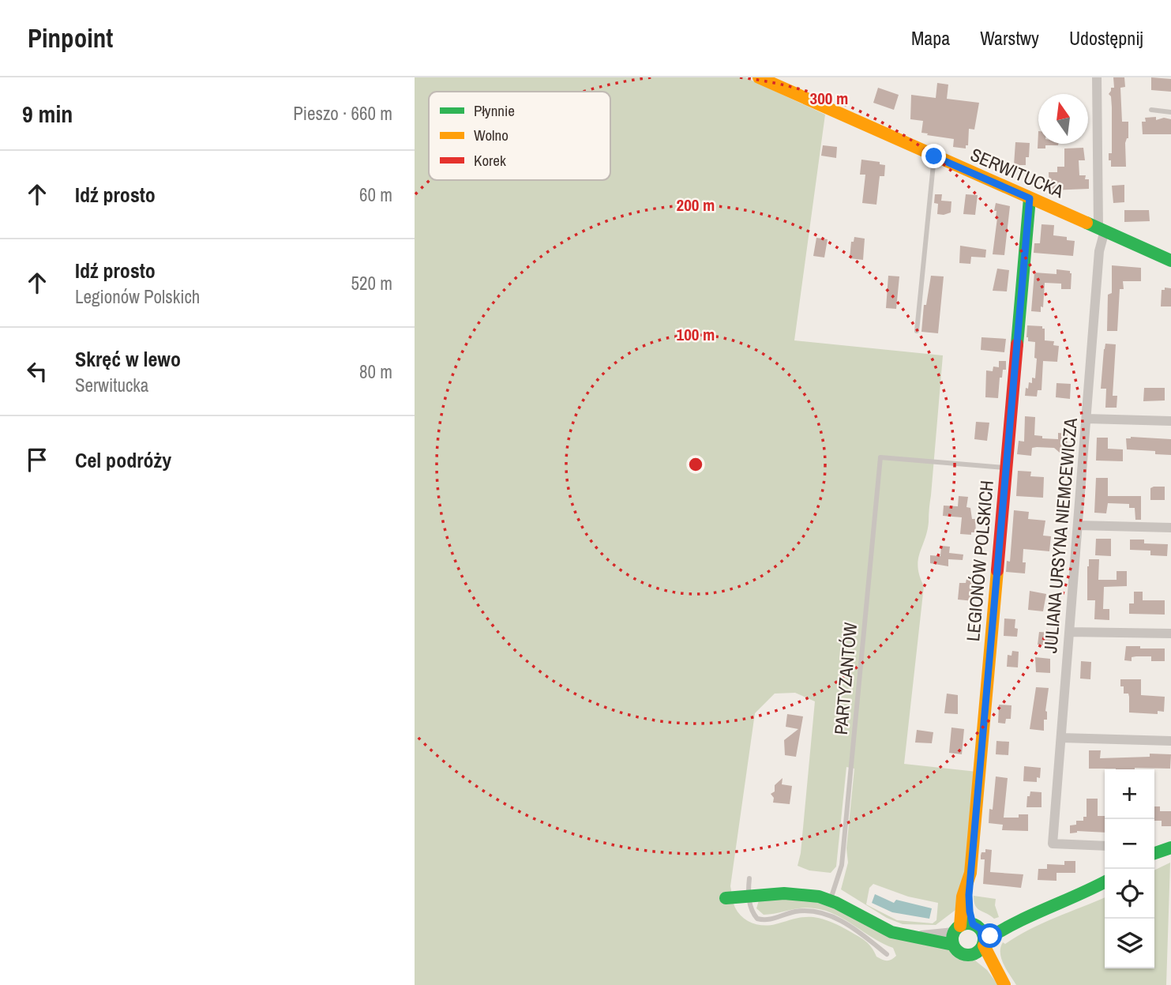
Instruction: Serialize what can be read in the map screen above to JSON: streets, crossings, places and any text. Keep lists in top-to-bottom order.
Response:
{
  "streets": {
    "street": ["SERWITUCKA", "JULIANA URSYNA NIEMCEWICZA", "LEGIONÓW POLSKICH"],
    "lane": ["PARTYZANTÓW"]
  },
  "crossings": [
    ["SERWITUCKA", "JULIANA URSYNA NIEMCEWICZA"],
    ["SERWITUCKA", "LEGIONÓW POLSKICH"],
    ["LEGIONÓW POLSKICH", "PARTYZANTÓW"]
  ],
  "legend": ["Płynnie", "Wolno", "Korek"],
  "north": "top",
  "page": {
    "header": "Pinpoint",
    "nav": ["Mapa", "Warstwy", "Udostępnij"],
    "heading": ["9 min", "Pieszo · 660 m"],
    "list": [
      ["Idź prosto", "60 m"],
      ["Idź prosto", "Legionów Polskich", "520 m"],
      ["Skręć w lewo", "Serwitucka", "80 m"],
      "Cel podróży"
    ],
    "map_buttons": ["+", "−"]
  },
  "rings": ["300 m", "200 m", "100 m"]
}
